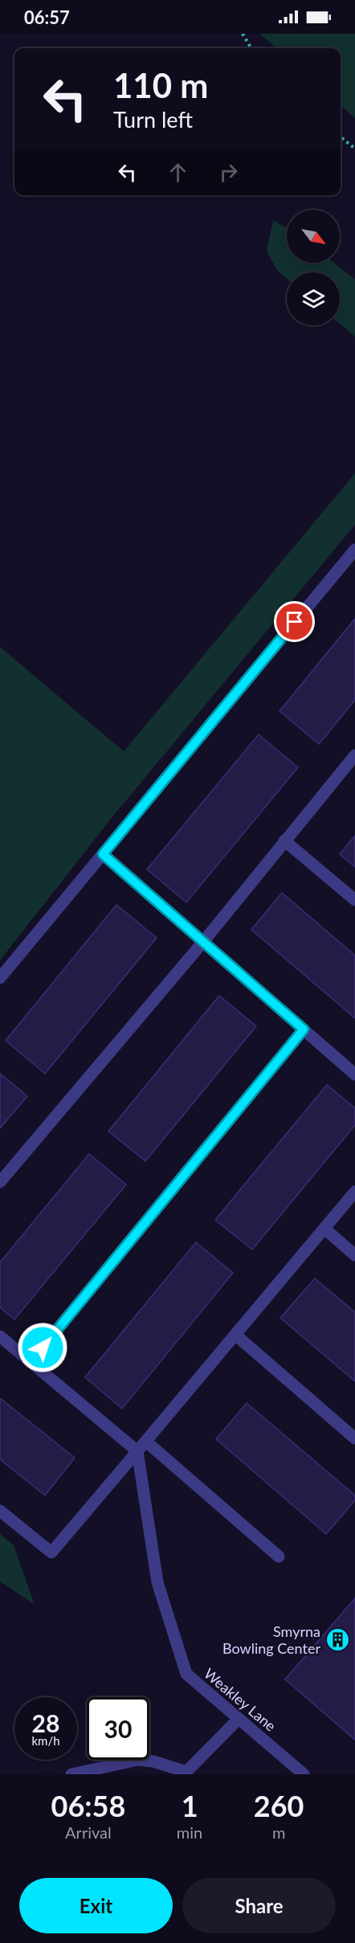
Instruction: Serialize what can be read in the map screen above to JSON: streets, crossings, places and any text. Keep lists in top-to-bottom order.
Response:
{
  "streets": {
    "street": ["Weakley Lane"]
  },
  "places": {
    "building": ["Smyrna Bowling Center"]
  },
  "north": "bottom right",
  "page": {
    "status": "06:57",
    "turn": ["110 m", "Turn left"],
    "speed": "28 km/h",
    "limit": "30",
    "eta": [
      "06:58",
      "Arrival",
      "1",
      "min",
      "260",
      "m"
    ],
    "buttons": ["Exit", "Share"]
  }
}
